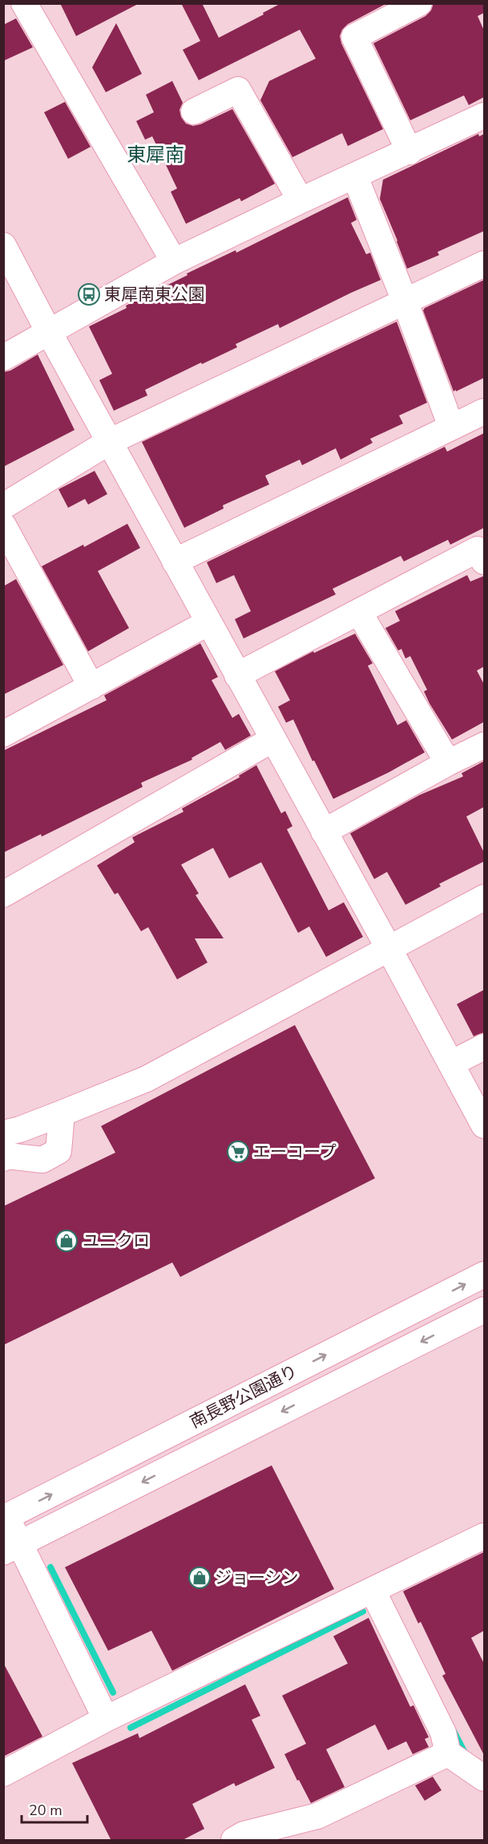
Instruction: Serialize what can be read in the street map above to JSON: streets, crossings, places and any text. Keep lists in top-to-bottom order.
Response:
{
  "streets": {
    "street": ["南長野公園通り"]
  },
  "districts": ["東犀南"],
  "places": {
    "bus stop": ["東犀南東公園"],
    "supermarket": ["エーコープ"],
    "shop": ["ユニクロ", "ジョーシン"]
  },
  "scale_bar": "20 m"
}
